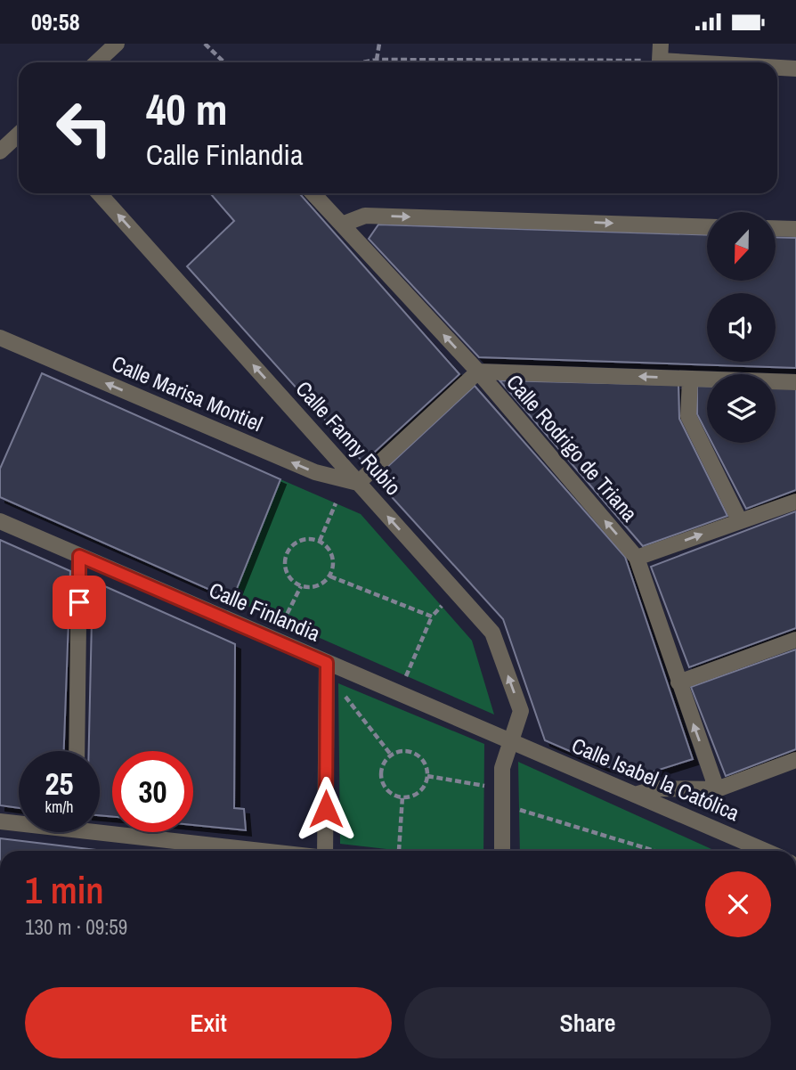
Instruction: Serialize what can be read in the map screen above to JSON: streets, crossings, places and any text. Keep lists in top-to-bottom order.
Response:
{
  "streets": {
    "street": [
      "Calle Marisa Montiel",
      "Calle Fanny Rubio",
      "Calle Rodrigo de Triana",
      "Calle Finlandia",
      "Calle Isabel la Católica"
    ]
  },
  "crossings": [
    ["Calle Marisa Montiel", "Calle Fanny Rubio"],
    ["Calle Fanny Rubio", "Calle Finlandia"],
    ["Calle Fanny Rubio", "Calle Isabel la Católica"],
    ["Calle Finlandia", "Calle Isabel la Católica"]
  ],
  "one_way": ["Calle Marisa Montiel", "Calle Fanny Rubio", "Calle Rodrigo de Triana"],
  "north": "bottom",
  "page": {
    "status": "09:58",
    "turn": ["40 m", "Calle Finlandia"],
    "speed": "25 km/h",
    "limit": "30",
    "heading": ["1 min", "130 m · 09:59"],
    "buttons": ["Exit", "Share"]
  }
}
